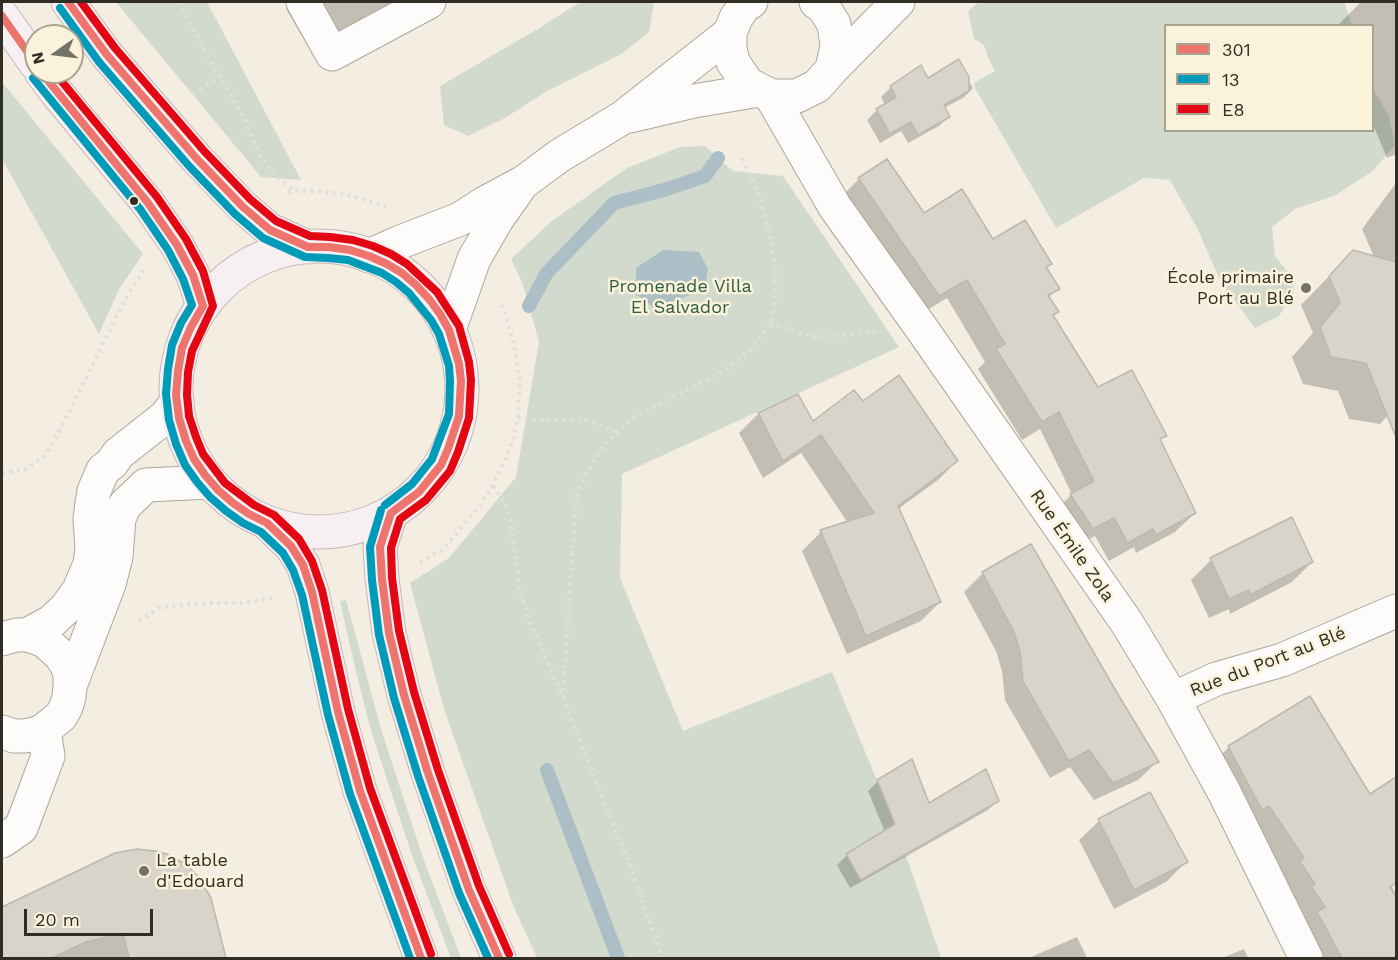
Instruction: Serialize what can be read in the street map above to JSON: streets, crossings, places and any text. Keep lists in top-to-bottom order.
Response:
{
  "streets": {
    "street": ["Rue Émile Zola", "Rue du Port au Blé"]
  },
  "crossings": [
    ["Rue Émile Zola", "Rue du Port au Blé"]
  ],
  "parks": ["Promenade Villa El Salvador"],
  "places": ["École primaire Port au Blé", "La table d'Edouard"],
  "lines": ["transit line 301", "transit line E8", "transit line 13"],
  "legend": ["301", "13", "E8"],
  "scale_bar": "20 m",
  "north": "left"
}
